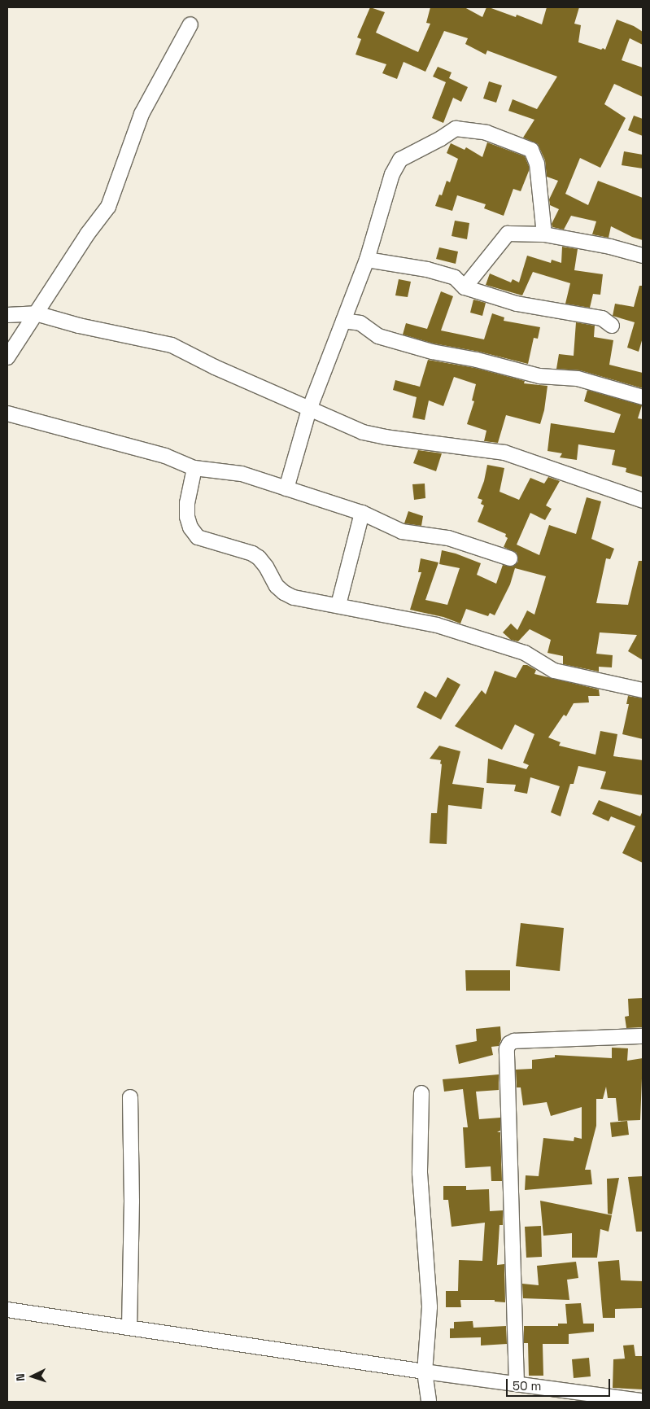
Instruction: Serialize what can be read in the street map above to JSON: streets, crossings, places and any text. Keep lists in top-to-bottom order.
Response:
{
  "scale_bar": "50 m",
  "north": "left"
}
